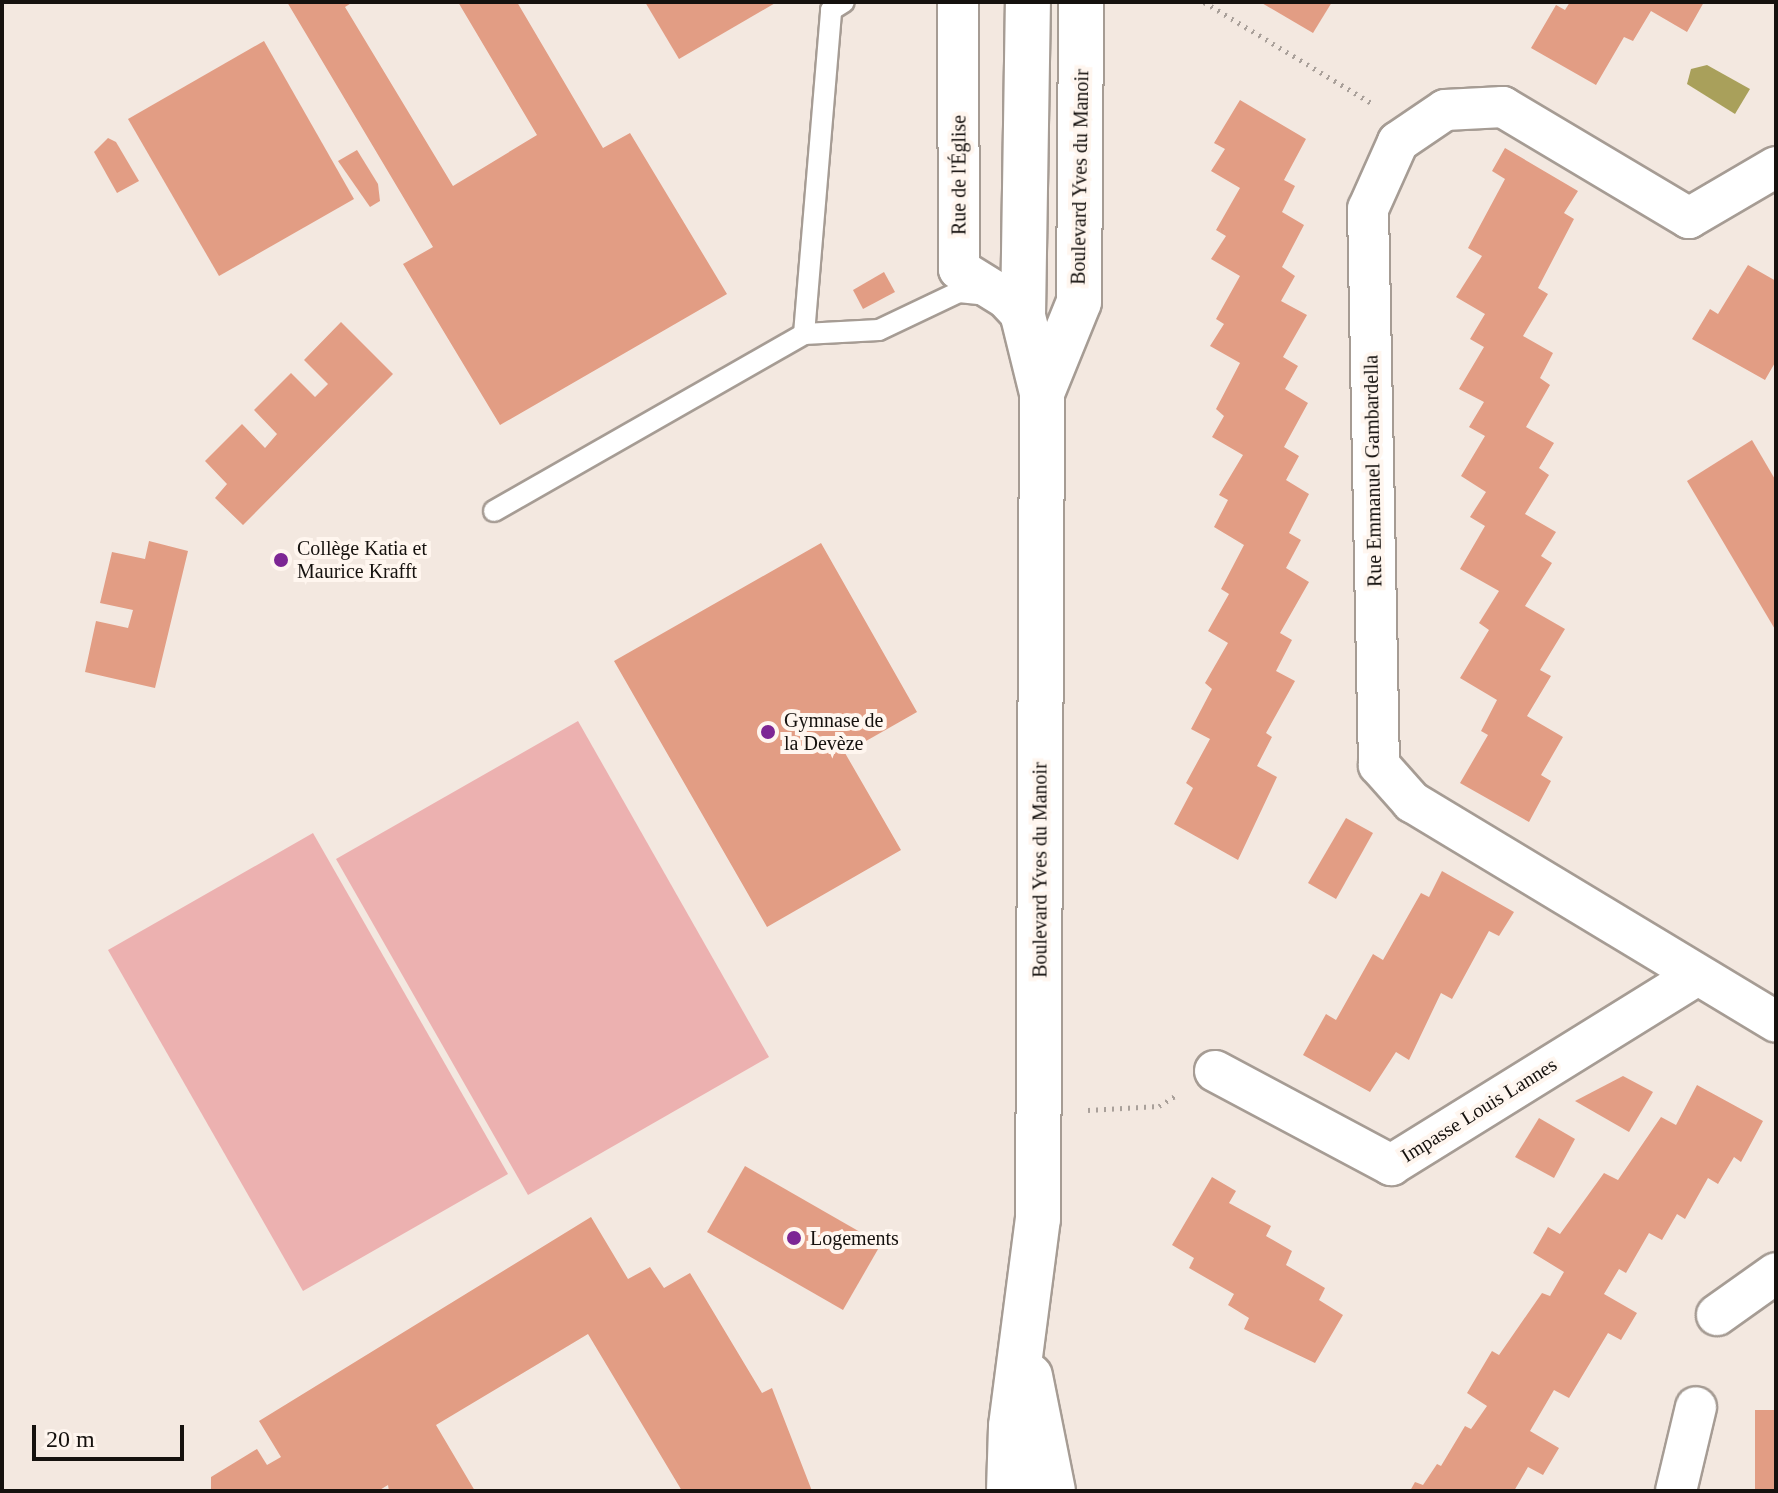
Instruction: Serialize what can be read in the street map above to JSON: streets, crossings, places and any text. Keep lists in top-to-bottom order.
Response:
{
  "streets": {
    "street": [
      "Rue de l'Église",
      "Boulevard Yves du Manoir",
      "Rue Emmanuel Gambardella",
      "Impasse Louis Lannes"
    ]
  },
  "crossings": [
    ["Rue de l'Église", "Boulevard Yves du Manoir"],
    ["Rue Emmanuel Gambardella", "Impasse Louis Lannes"]
  ],
  "places": ["Collège Katia et Maurice Krafft", "Gymnase de la Devèze", "Logements"],
  "scale_bar": "20 m"
}
